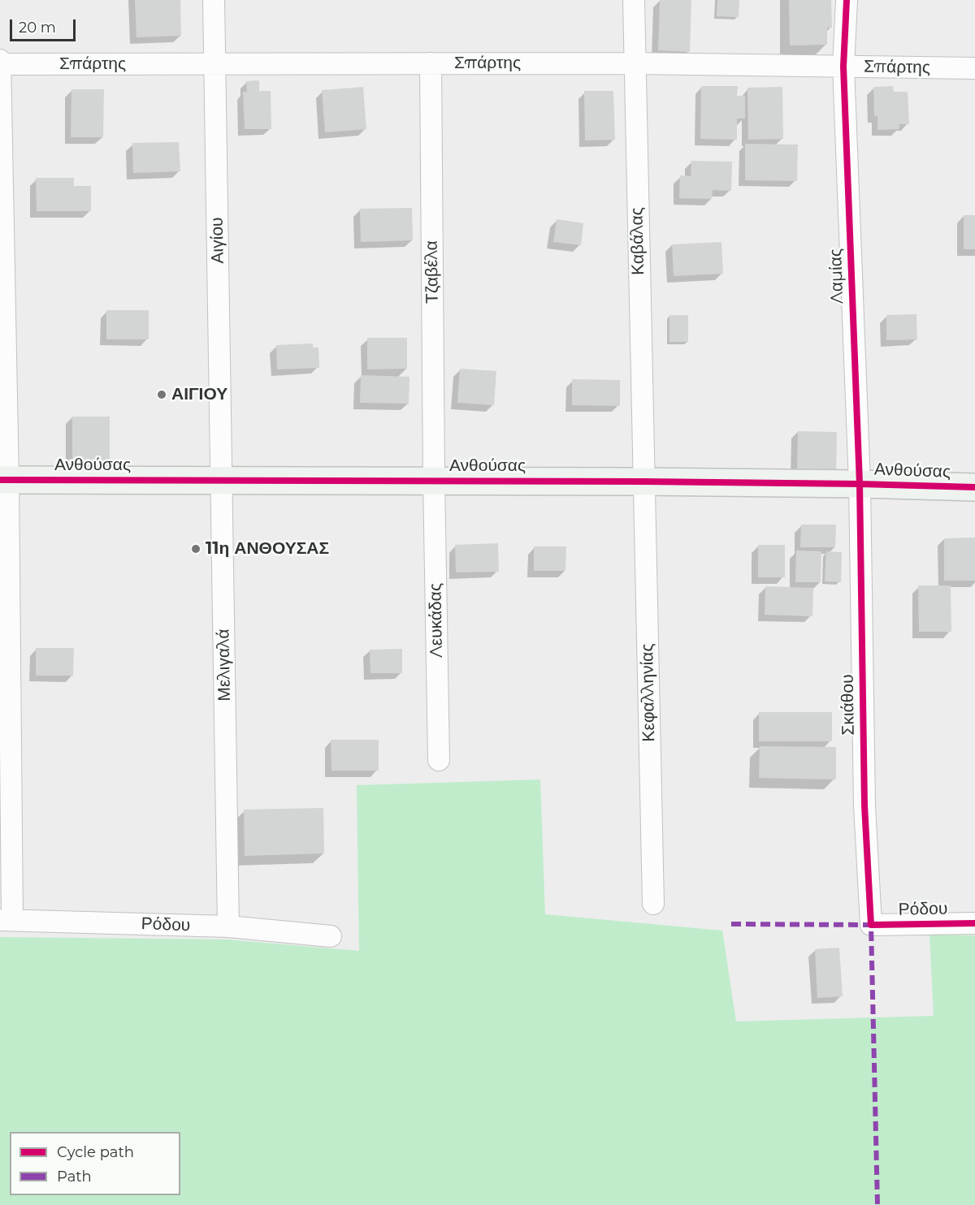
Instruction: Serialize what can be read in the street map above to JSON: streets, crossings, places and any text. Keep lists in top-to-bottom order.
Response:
{
  "streets": {
    "street": [
      "Σπάρτης",
      "Αιγίου",
      "Καβάλας",
      "Τζαβέλα",
      "Λαμίας",
      "Ανθούσας",
      "Λευκάδας",
      "Μελιγαλά",
      "Κεφαλληνίας",
      "Σκιάθου",
      "Ρόδου"
    ]
  },
  "crossings": [
    ["Σπάρτης", "Αιγίου"],
    ["Σπάρτης", "Καβάλας"],
    ["Σπάρτης", "Τζαβέλα"],
    ["Σπάρτης", "Λαμίας"],
    ["Αιγίου", "Ανθούσας"],
    ["Αιγίου", "Μελιγαλά"],
    ["Καβάλας", "Ανθούσας"],
    ["Καβάλας", "Κεφαλληνίας"],
    ["Τζαβέλα", "Ανθούσας"],
    ["Τζαβέλα", "Λευκάδας"],
    ["Λαμίας", "Ανθούσας"],
    ["Λαμίας", "Σκιάθου"],
    ["Ανθούσας", "Λευκάδας"],
    ["Ανθούσας", "Μελιγαλά"],
    ["Ανθούσας", "Κεφαλληνίας"],
    ["Ανθούσας", "Σκιάθου"],
    ["Μελιγαλά", "Ρόδου"],
    ["Σκιάθου", "Ρόδου"]
  ],
  "places": ["ΑΙΓΙΟΥ", "11η ΑΝΘΟΥΣΑΣ"],
  "legend": ["Cycle path", "Path"],
  "scale_bar": "20 m"
}
